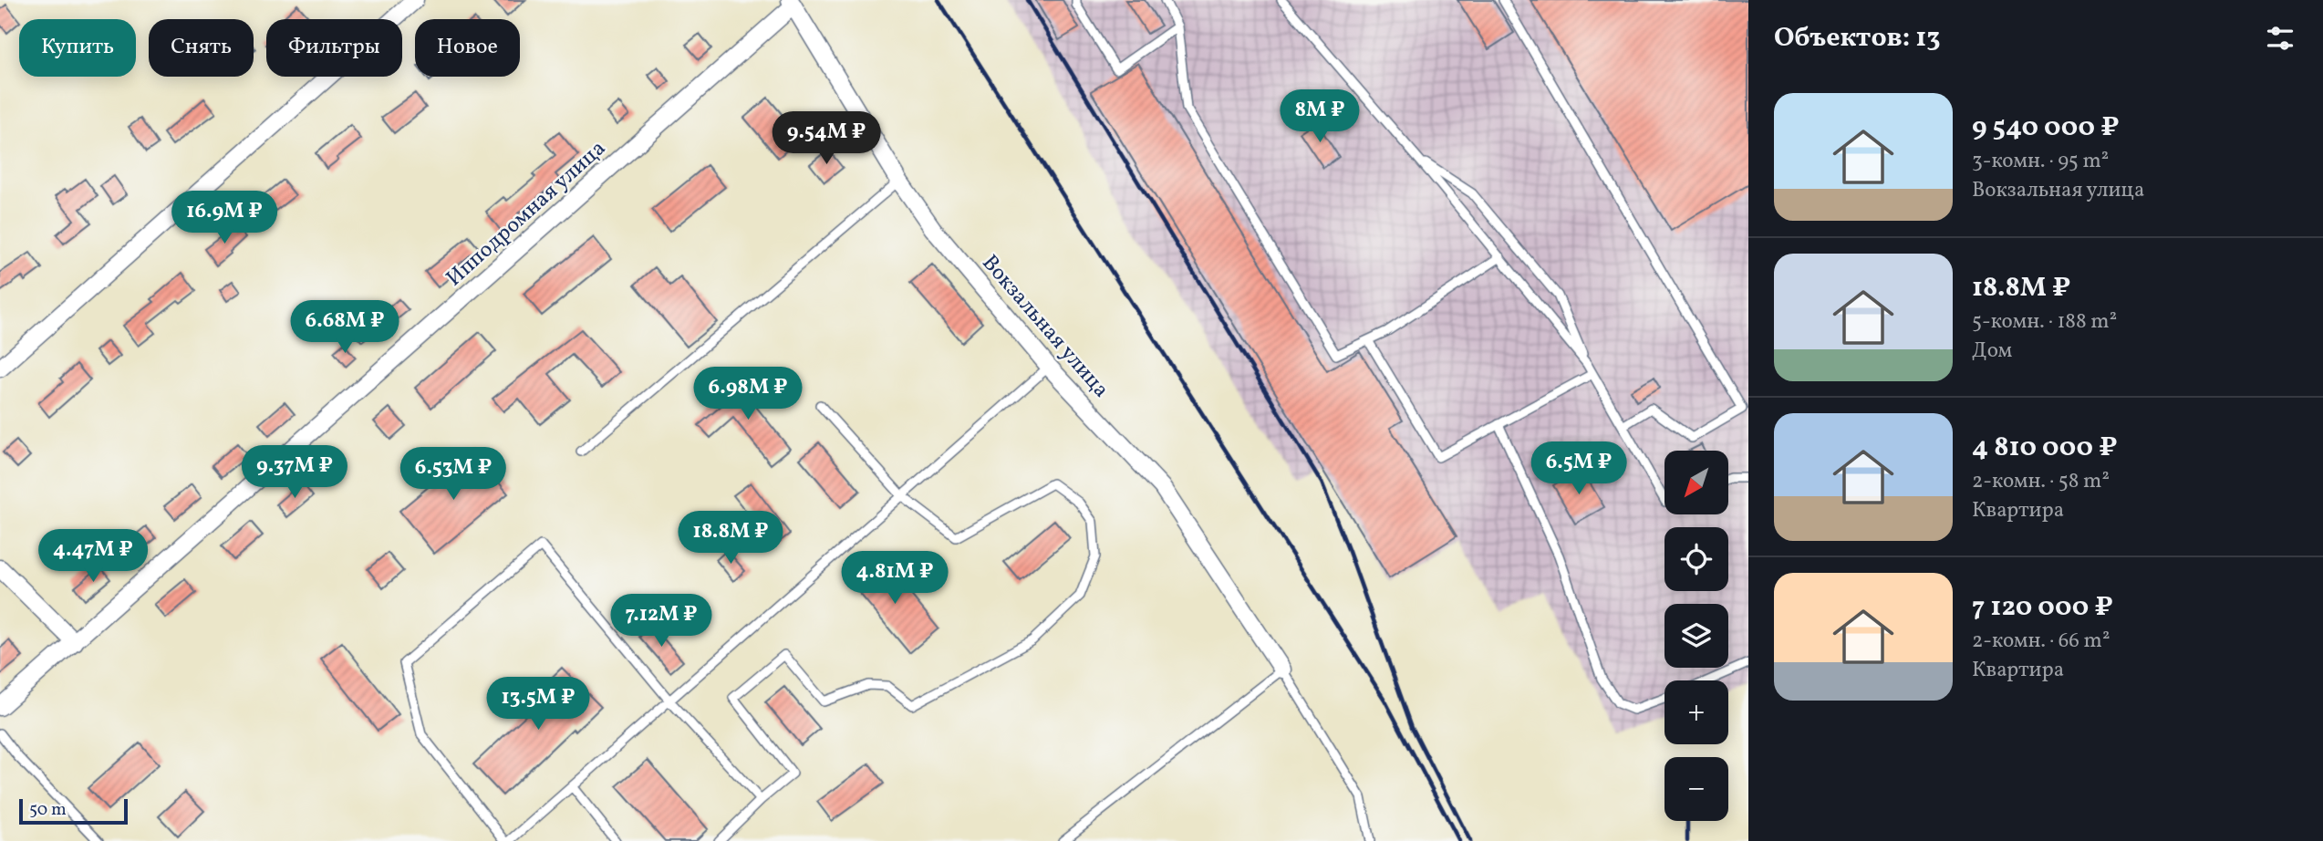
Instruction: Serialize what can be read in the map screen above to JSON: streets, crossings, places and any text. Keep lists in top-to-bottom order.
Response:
{
  "streets": {
    "street": ["Ипподромная улица", "Вокзальная улица"]
  },
  "crossings": [
    ["Ипподромная улица", "Вокзальная улица"]
  ],
  "scale_bar": "50 m",
  "north": "bottom left",
  "page": {
    "heading": "Объектов: 13",
    "chip": [
      "Купить",
      "Снять",
      "Фильтры",
      "Новое"
    ],
    "list": [
      {
        "name": "9 540 000 ₽",
        "note": "3-комн. · 95 m² · Вокзальная улица"
      },
      {
        "name": "18.8M ₽",
        "note": "5-комн. · 188 m² · Дом"
      },
      {
        "name": "4 810 000 ₽",
        "note": "2-комн. · 58 m² · Квартира"
      },
      {
        "name": "7 120 000 ₽",
        "note": "2-комн. · 66 m² · Квартира"
      }
    ],
    "price": [
      "8M ₽",
      "9.54M ₽",
      "16.9M ₽",
      "6.68M ₽",
      "6.98M ₽",
      "6.5M ₽",
      "9.37M ₽",
      "6.53M ₽",
      "18.8M ₽",
      "4.47M ₽",
      "4.81M ₽",
      "7.12M ₽",
      "13.5M ₽"
    ],
    "map_buttons": ["+", "−"],
    "scale": "50 m"
  }
}
